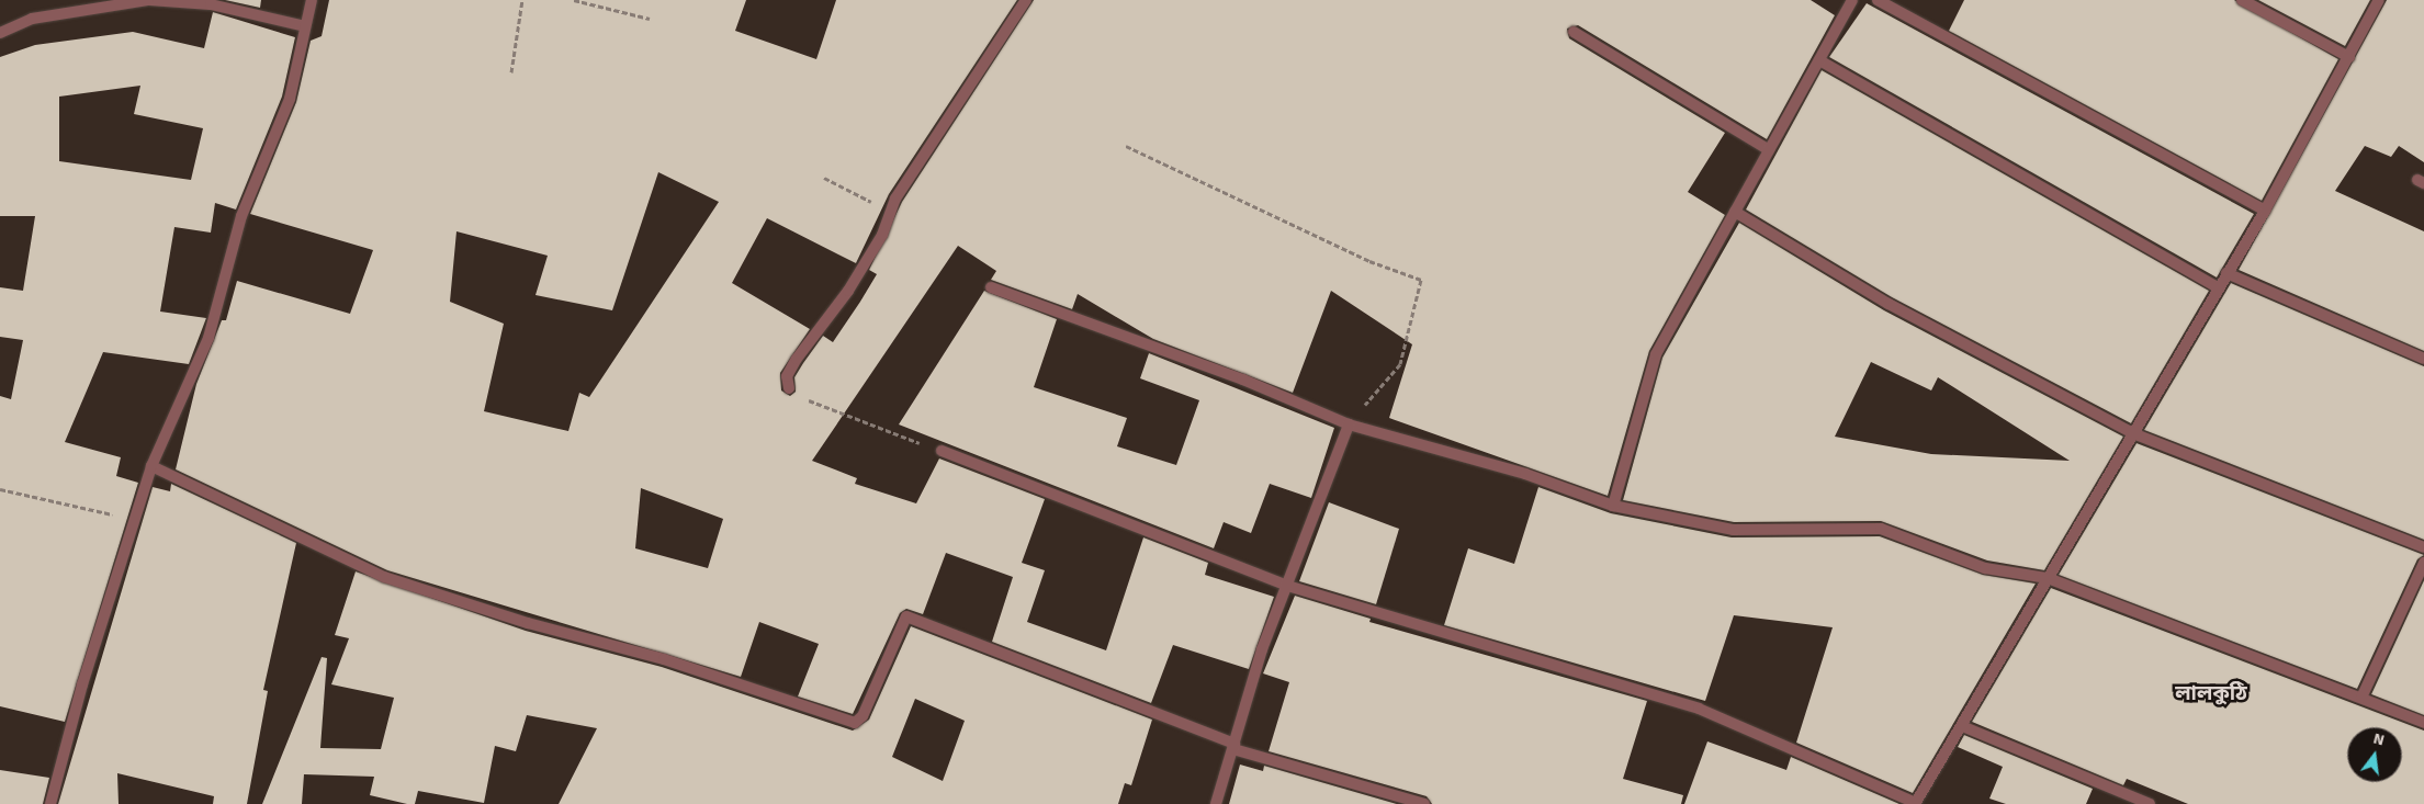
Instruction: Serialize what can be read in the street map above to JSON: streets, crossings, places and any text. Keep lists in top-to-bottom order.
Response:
{
  "districts": ["লালকুঠি"],
  "north": "top"
}
